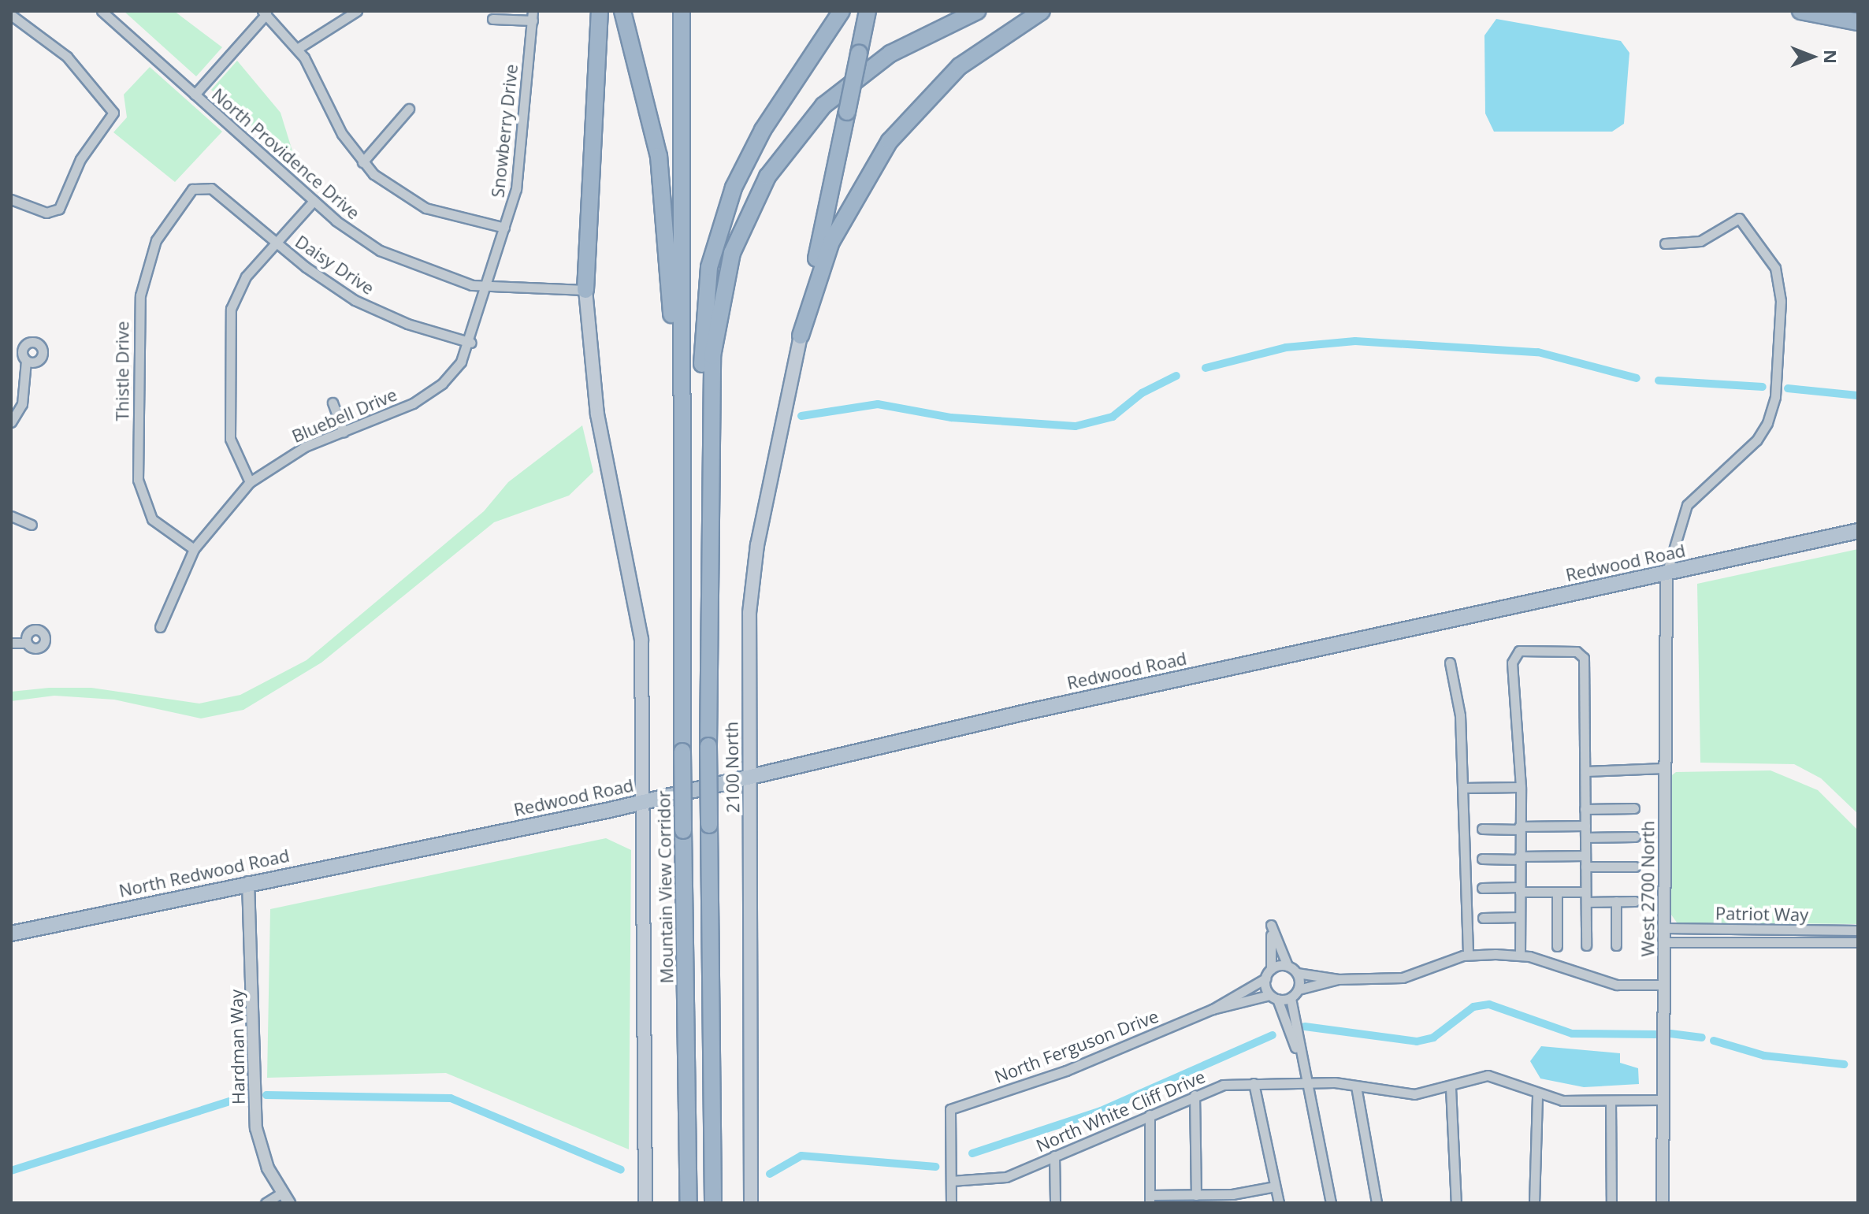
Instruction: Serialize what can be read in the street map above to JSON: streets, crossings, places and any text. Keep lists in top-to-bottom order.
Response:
{
  "streets": {
    "highway": ["Mountain View Corridor"],
    "main road": ["Redwood Road", "2100 North", "North Redwood Road"],
    "street": [
      "Snowberry Drive",
      "North Providence Drive",
      "Daisy Drive",
      "Thistle Drive",
      "Bluebell Drive",
      "West 2700 North",
      "Patriot Way",
      "North Ferguson Drive",
      "Hardman Way",
      "North White Cliff Drive"
    ]
  },
  "crossings": [
    ["Snowberry Drive", "North Providence Drive"],
    ["Snowberry Drive", "Bluebell Drive"],
    ["North Providence Drive", "Bluebell Drive"],
    ["Daisy Drive", "Thistle Drive"],
    ["Daisy Drive", "Bluebell Drive"],
    ["Thistle Drive", "Bluebell Drive"],
    ["Redwood Road", "2100 North"],
    ["Redwood Road", "North Redwood Road"],
    ["Redwood Road", "West 2700 North"],
    ["North Redwood Road", "Hardman Way"],
    ["West 2700 North", "Patriot Way"],
    ["West 2700 North", "North White Cliff Drive"],
    ["North Ferguson Drive", "North White Cliff Drive"]
  ],
  "north": "right"
}
